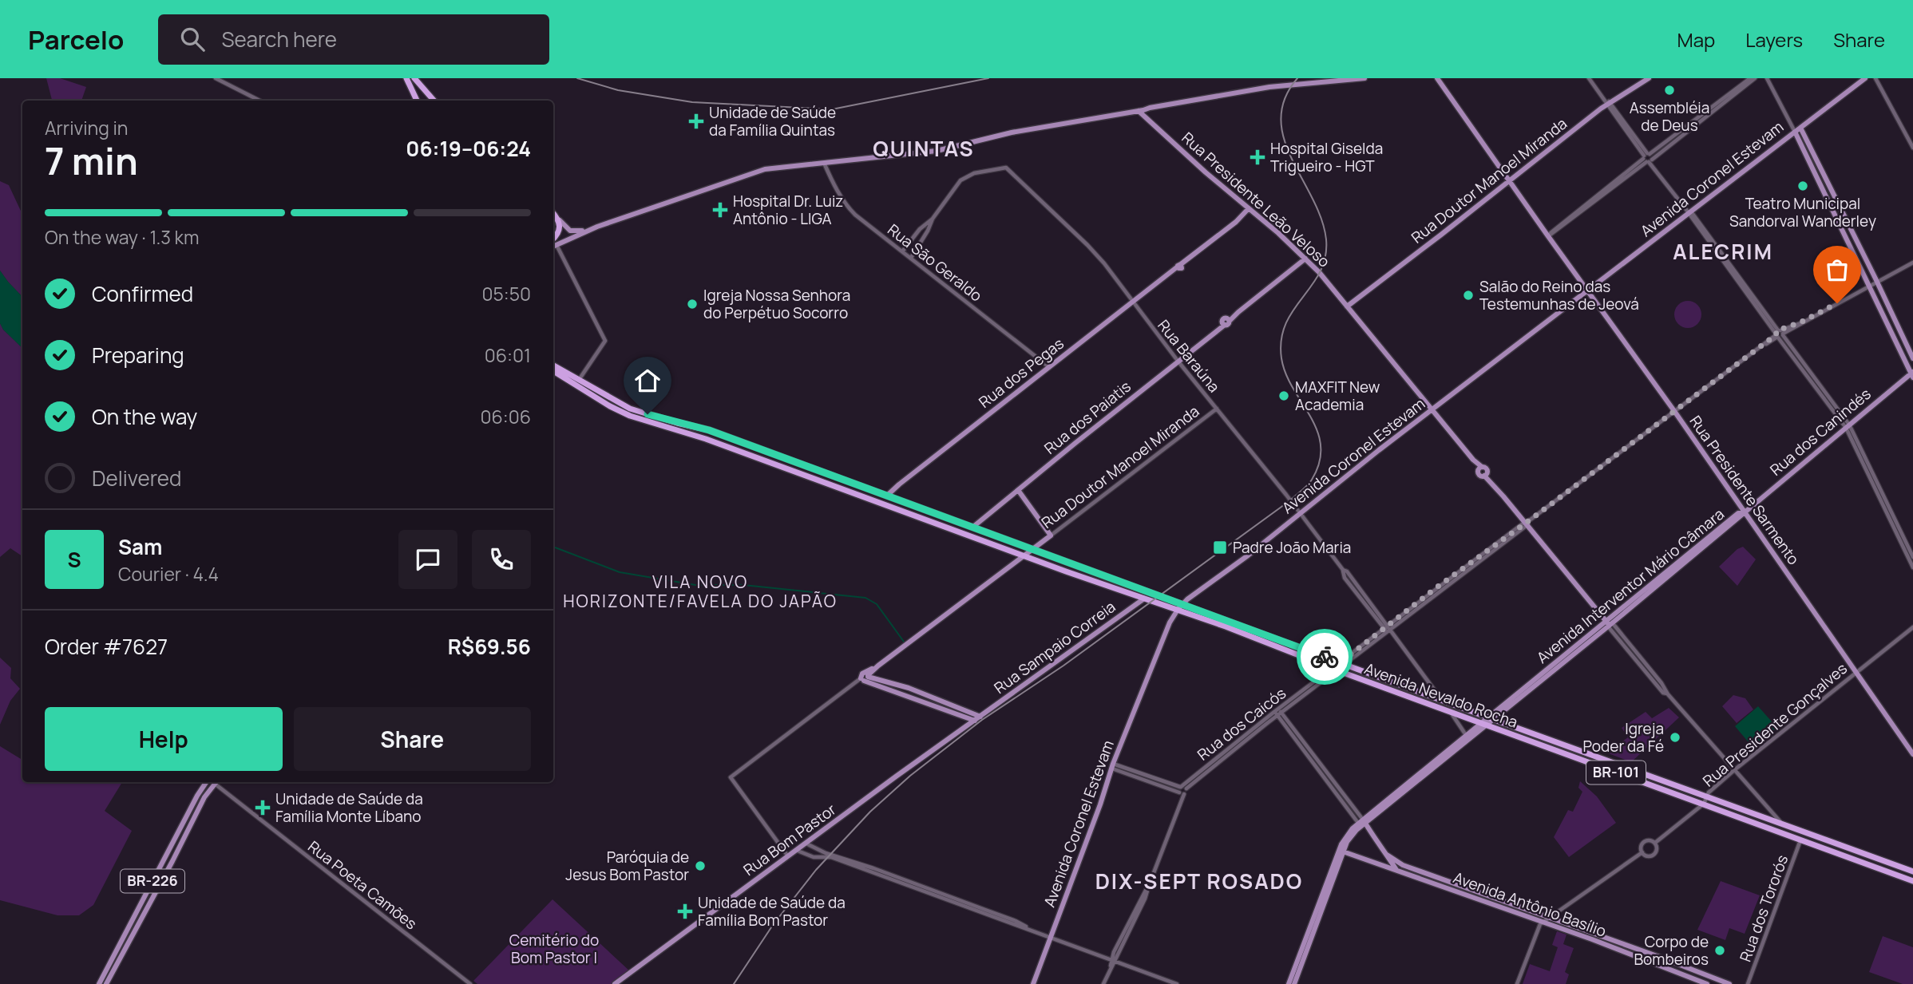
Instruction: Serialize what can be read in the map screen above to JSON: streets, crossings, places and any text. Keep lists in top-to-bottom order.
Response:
{
  "streets": {
    "highway": ["Avenida Nevaldo Rocha", "BR-101"],
    "main road": [
      "Avenida Coronel Estevam",
      "Rua Doutor Manoel Miranda",
      "Rua Presidente Leão Veloso",
      "Rua dos Pegas",
      "Rua dos Paiatis",
      "Rua dos Canindés",
      "Rua Presidente Sarmento",
      "Avenida Interventor Mário Câmara",
      "Rua Sampaio Correia",
      "Rua Bom Pastor",
      "BR-226",
      "Avenida Antônio Basílio"
    ],
    "street": [
      "Rua São Geraldo",
      "Rua Baraúna",
      "Rua dos Caicós",
      "Rua Presidente Gonçalves",
      "Rua Poeta Camões",
      "Rua dos Tororós"
    ]
  },
  "crossings": [
    ["Avenida Coronel Estevam", "Rua Presidente Leão Veloso"],
    ["Avenida Coronel Estevam", "Rua Baraúna"],
    ["Avenida Coronel Estevam", "Rua Presidente Sarmento"],
    ["Avenida Coronel Estevam", "Avenida Nevaldo Rocha"],
    ["Rua Doutor Manoel Miranda", "Rua Presidente Leão Veloso"],
    ["Rua Doutor Manoel Miranda", "Rua Baraúna"],
    ["Rua Doutor Manoel Miranda", "Rua Presidente Sarmento"],
    ["Rua Doutor Manoel Miranda", "Avenida Nevaldo Rocha"],
    ["Rua Doutor Manoel Miranda", "Rua Bom Pastor"],
    ["Rua Presidente Leão Veloso", "Rua dos Pegas"],
    ["Rua Presidente Leão Veloso", "Rua dos Paiatis"],
    ["Rua Presidente Leão Veloso", "Rua dos Caicós"],
    ["Rua São Geraldo", "Rua dos Pegas"],
    ["Rua Baraúna", "Rua dos Pegas"],
    ["Rua Baraúna", "Rua dos Paiatis"],
    ["Rua Baraúna", "Avenida Nevaldo Rocha"],
    ["Rua Baraúna", "Rua dos Caicós"],
    ["Rua dos Pegas", "Avenida Nevaldo Rocha"],
    ["Rua dos Paiatis", "Avenida Nevaldo Rocha"],
    ["Rua dos Canindés", "Rua Presidente Sarmento"],
    ["Rua dos Canindés", "Avenida Interventor Mário Câmara"],
    ["Rua Presidente Sarmento", "Avenida Interventor Mário Câmara"],
    ["Rua Presidente Sarmento", "Rua dos Caicós"],
    ["Rua Presidente Sarmento", "Rua Presidente Gonçalves"],
    ["Avenida Interventor Mário Câmara", "Avenida Nevaldo Rocha"],
    ["Avenida Interventor Mário Câmara", "Avenida Antônio Basílio"],
    ["Rua Sampaio Correia", "Avenida Nevaldo Rocha"],
    ["Rua Sampaio Correia", "Rua Bom Pastor"],
    ["Avenida Nevaldo Rocha", "Rua dos Caicós"],
    ["Avenida Nevaldo Rocha", "Rua Presidente Gonçalves"],
    ["Avenida Nevaldo Rocha", "BR-101"],
    ["Avenida Nevaldo Rocha", "Rua dos Tororós"]
  ],
  "districts": [
    "QUINTAS",
    "ALECRIM",
    "VILA NOVO HORIZONTE/FAVELA DO JAPÃO",
    "DIX-SEPT ROSADO"
  ],
  "parks": ["Cemitério do Bom Pastor I"],
  "places": {
    "other": [
      "Assembléia de Deus",
      "Teatro Municipal Sandorval Wanderley",
      "Salão do Reino das Testemunhas de Jeová",
      "Igreja Nossa Senhora do Perpétuo Socorro",
      "MAXFIT New Academia",
      "Igreja Poder da Fé",
      "Paróquia de Jesus Bom Pastor",
      "Corpo de Bombeiros"
    ],
    "health": [
      "Unidade de Saúde da Família Quintas",
      "Hospital Giselda Trigueiro - HGT",
      "Hospital Dr. Luiz Antônio - LIGA",
      "Unidade de Saúde da Família Monte Líbano",
      "Unidade de Saúde da Família Bom Pastor"
    ],
    "transit": ["Padre João Maria"]
  },
  "page": {
    "header": "Parcelo",
    "search": "Search here",
    "nav": ["Map", "Layers", "Share"],
    "heading": ["7 min", "Arriving in", "06:19–06:24"],
    "panel": [
      "Sam",
      "Courier · 4.4",
      "Order #7627",
      "R$69.56"
    ],
    "bar": "On the way · 1.3 km",
    "list": [
      ["Confirmed", "05:50"],
      ["Preparing", "06:01"],
      ["On the way", "06:06"],
      "Delivered"
    ],
    "round": "S",
    "buttons": ["Help", "Share"]
  }
}
